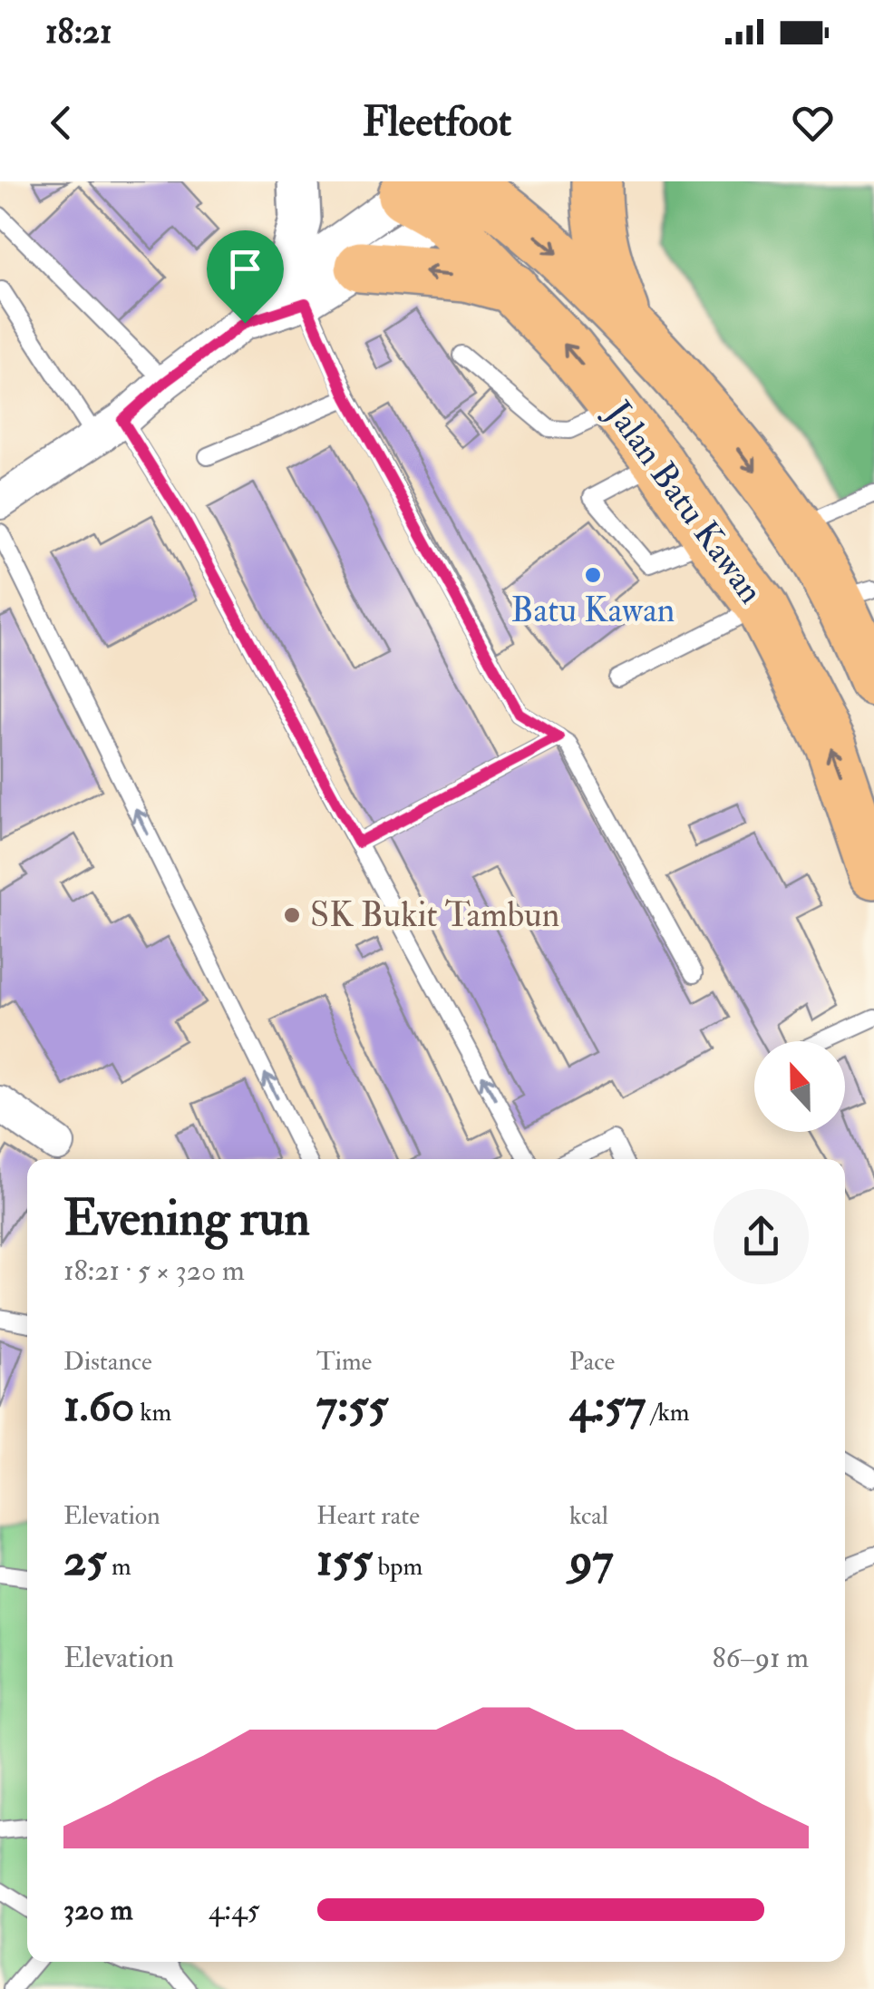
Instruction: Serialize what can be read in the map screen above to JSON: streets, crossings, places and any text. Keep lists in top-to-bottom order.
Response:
{
  "streets": {
    "main road": ["Jalan Batu Kawan"]
  },
  "places": ["Batu Kawan", "SK Bukit Tambun"],
  "north": "top",
  "page": {
    "status": "18:21",
    "header": "Fleetfoot",
    "heading": ["Evening run", "18:21 · 5 × 320 m"],
    "stats": [
      ["Distance", "1.60 km"],
      ["Time", "7:55"],
      ["Pace", "4:57 /km"],
      ["Elevation", "25 m"],
      ["Heart rate", "155 bpm"],
      ["kcal", "97"]
    ],
    "chart": ["Elevation", "86–91 m"],
    "list": [
      {
        "name": "320 m",
        "note": "4:45"
      }
    ]
  }
}
